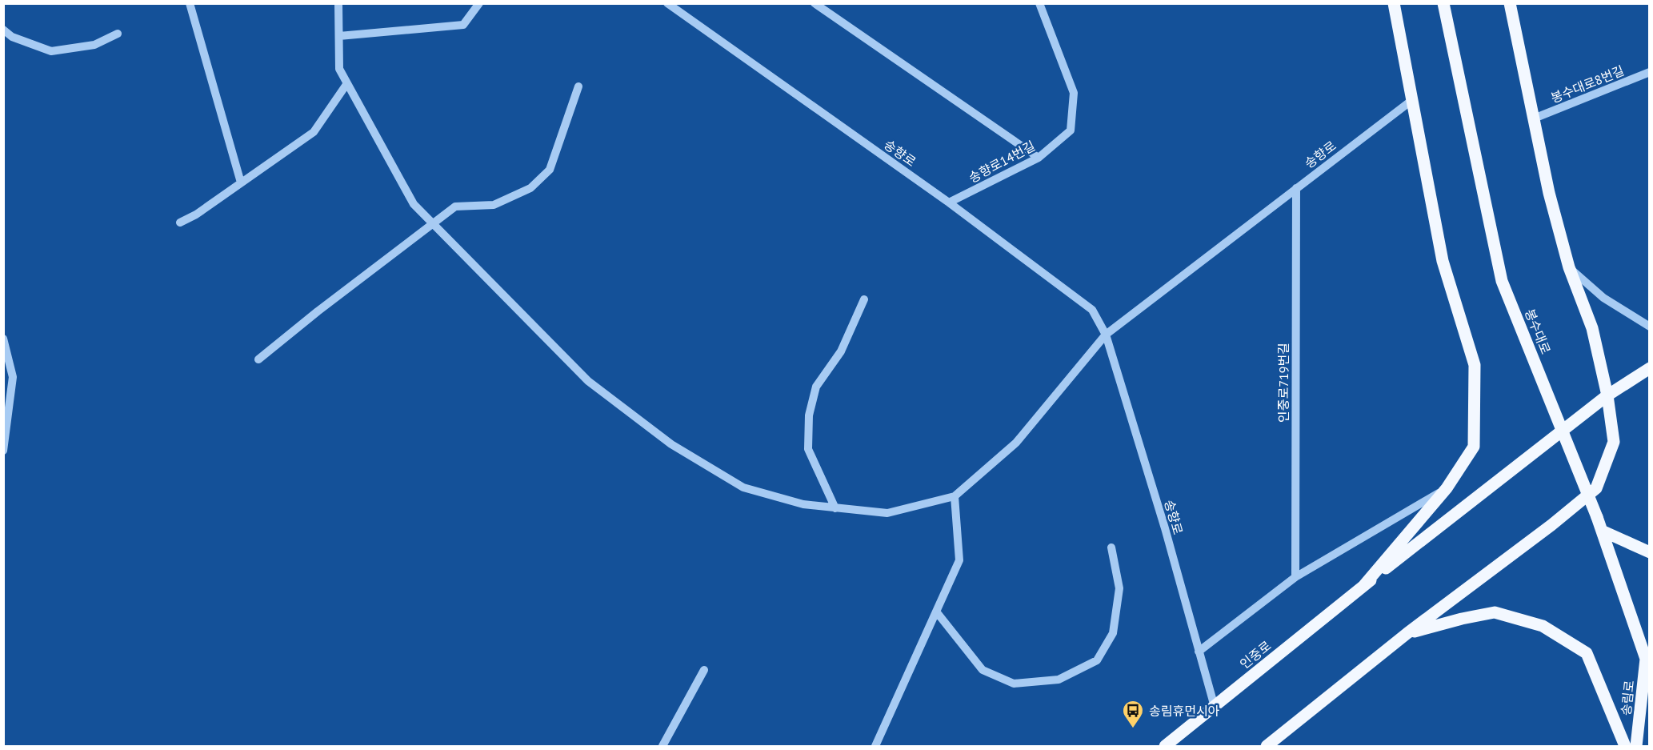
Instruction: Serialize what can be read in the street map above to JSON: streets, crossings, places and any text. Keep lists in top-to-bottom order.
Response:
{
  "streets": {
    "main road": ["봉수대로", "인중로", "송림로"],
    "street": [
      "봉수대로8번길",
      "송향로",
      "송향로14번길",
      "인중로719번길"
    ]
  },
  "crossings": [
    ["송향로", "송향로14번길"],
    ["송향로", "인중로719번길"],
    ["송향로", "인중로"],
    ["봉수대로", "송림로"]
  ],
  "places": {
    "bus stop": ["송림휴먼시아"]
  }
}
